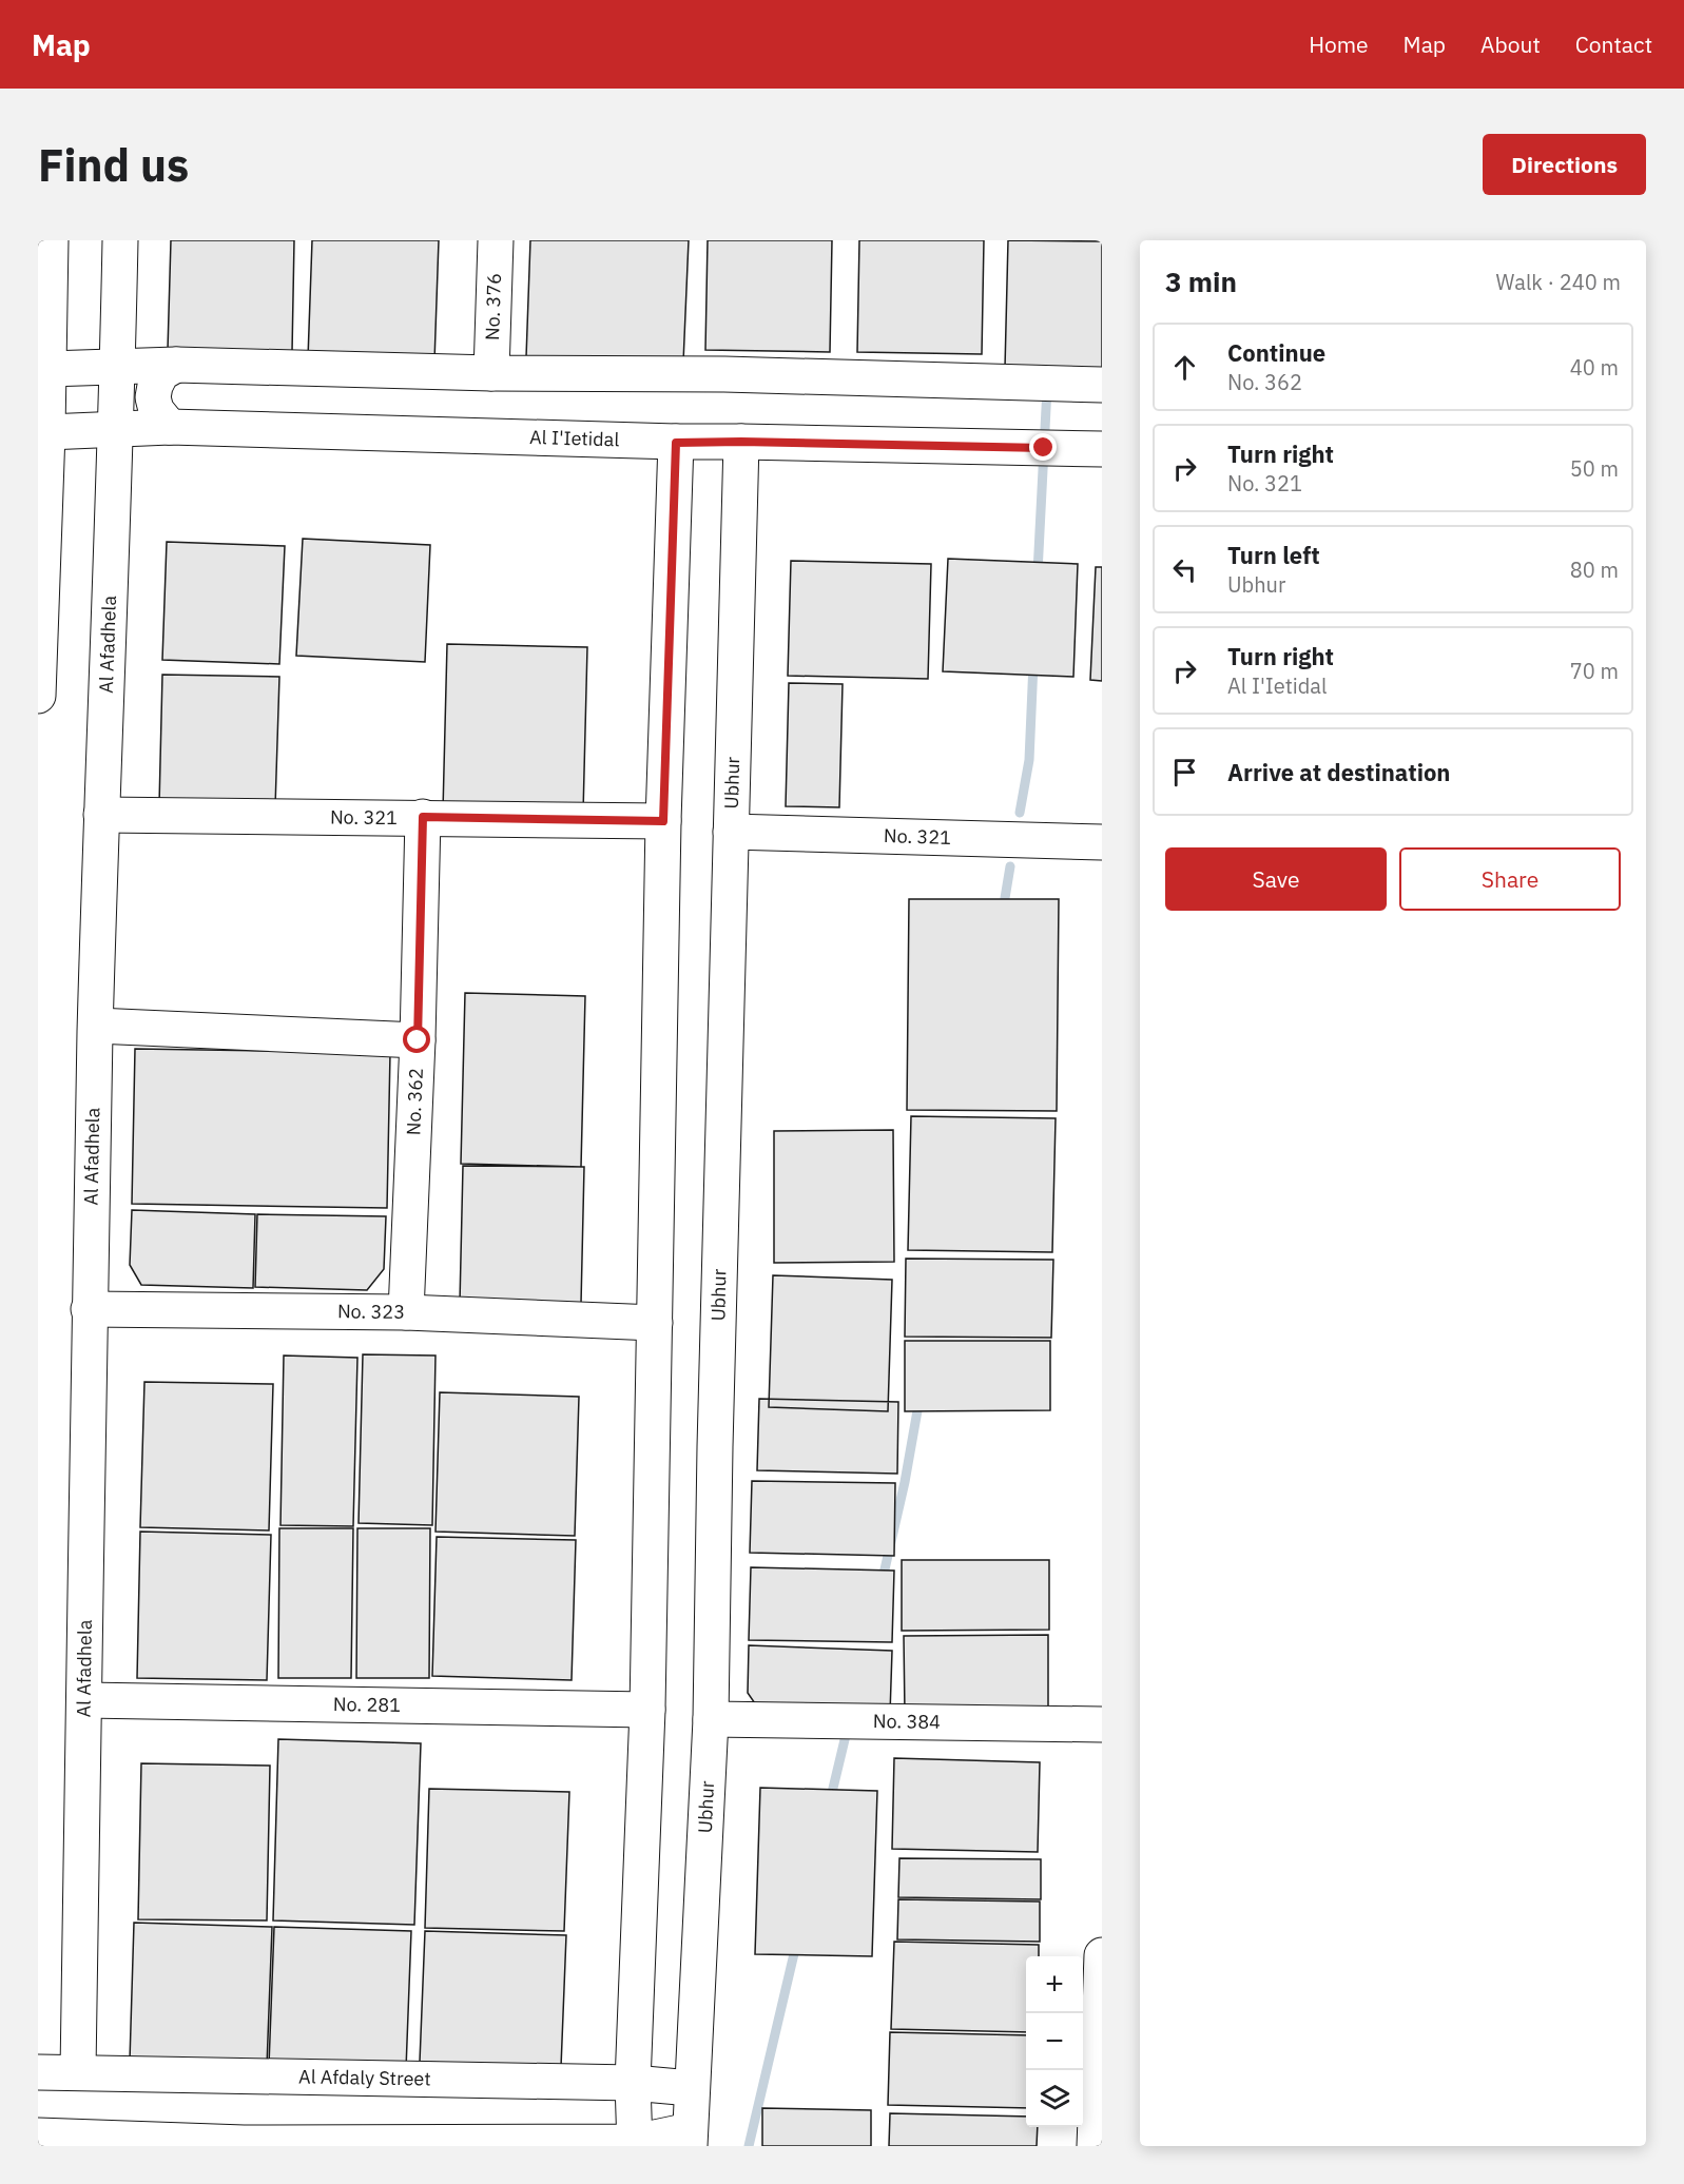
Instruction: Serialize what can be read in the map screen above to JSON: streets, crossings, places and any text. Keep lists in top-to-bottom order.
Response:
{
  "streets": {
    "street": [
      "No. 376",
      "Al I'Ietidal",
      "Al Afadhela",
      "Ubhur",
      "No. 321",
      "No. 362",
      "No. 323",
      "No. 281",
      "No. 384",
      "Al Afdaly Street"
    ]
  },
  "crossings": [
    ["Al I'Ietidal", "Al Afadhela"],
    ["Al I'Ietidal", "Ubhur"],
    ["Al Afadhela", "No. 321"],
    ["Al Afadhela", "No. 323"],
    ["Al Afadhela", "No. 281"],
    ["Al Afadhela", "Al Afdaly Street"],
    ["Ubhur", "No. 321"],
    ["Ubhur", "No. 384"],
    ["Ubhur", "Al Afdaly Street"],
    ["No. 321", "No. 362"],
    ["No. 362", "No. 323"]
  ],
  "page": {
    "header": "Map",
    "nav": [
      "Home",
      "Map",
      "About",
      "Contact"
    ],
    "buttons": [
      "Directions",
      ["Save", "Share"]
    ],
    "title": "Find us",
    "heading": ["3 min", "Walk · 240 m"],
    "list": [
      ["Continue", "No. 362", "40 m"],
      ["Turn right", "No. 321", "50 m"],
      ["Turn left", "Ubhur", "80 m"],
      ["Turn right", "Al I'Ietidal", "70 m"],
      "Arrive at destination"
    ],
    "map_buttons": ["+", "−"]
  }
}
